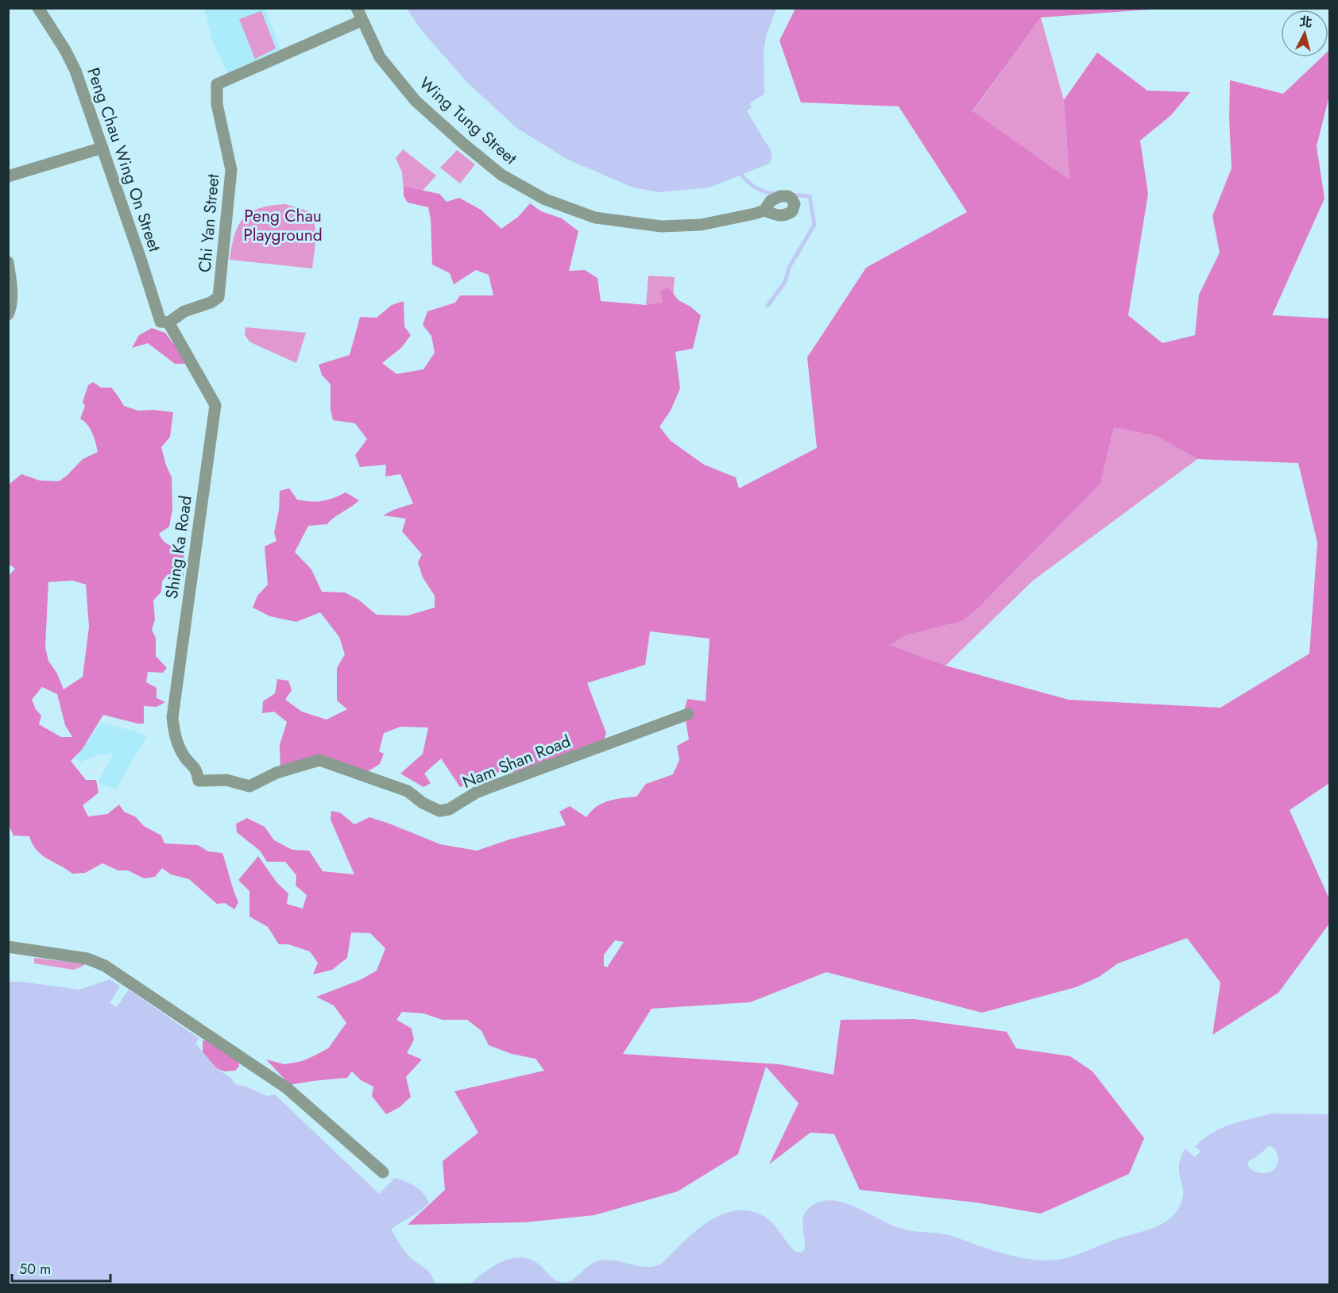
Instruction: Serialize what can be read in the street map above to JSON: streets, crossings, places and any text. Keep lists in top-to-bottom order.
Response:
{
  "streets": {
    "street": [
      "Wing Tung Street",
      "Peng Chau Wing On Street",
      "Chi Yan Street",
      "Shing Ka Road",
      "Nam Shan Road"
    ]
  },
  "crossings": [
    ["Wing Tung Street", "Chi Yan Street"],
    ["Peng Chau Wing On Street", "Chi Yan Street"],
    ["Peng Chau Wing On Street", "Shing Ka Road"],
    ["Chi Yan Street", "Shing Ka Road"],
    ["Shing Ka Road", "Nam Shan Road"]
  ],
  "parks": ["Peng Chau Playground"],
  "scale_bar": "50 m",
  "north": "top"
}
